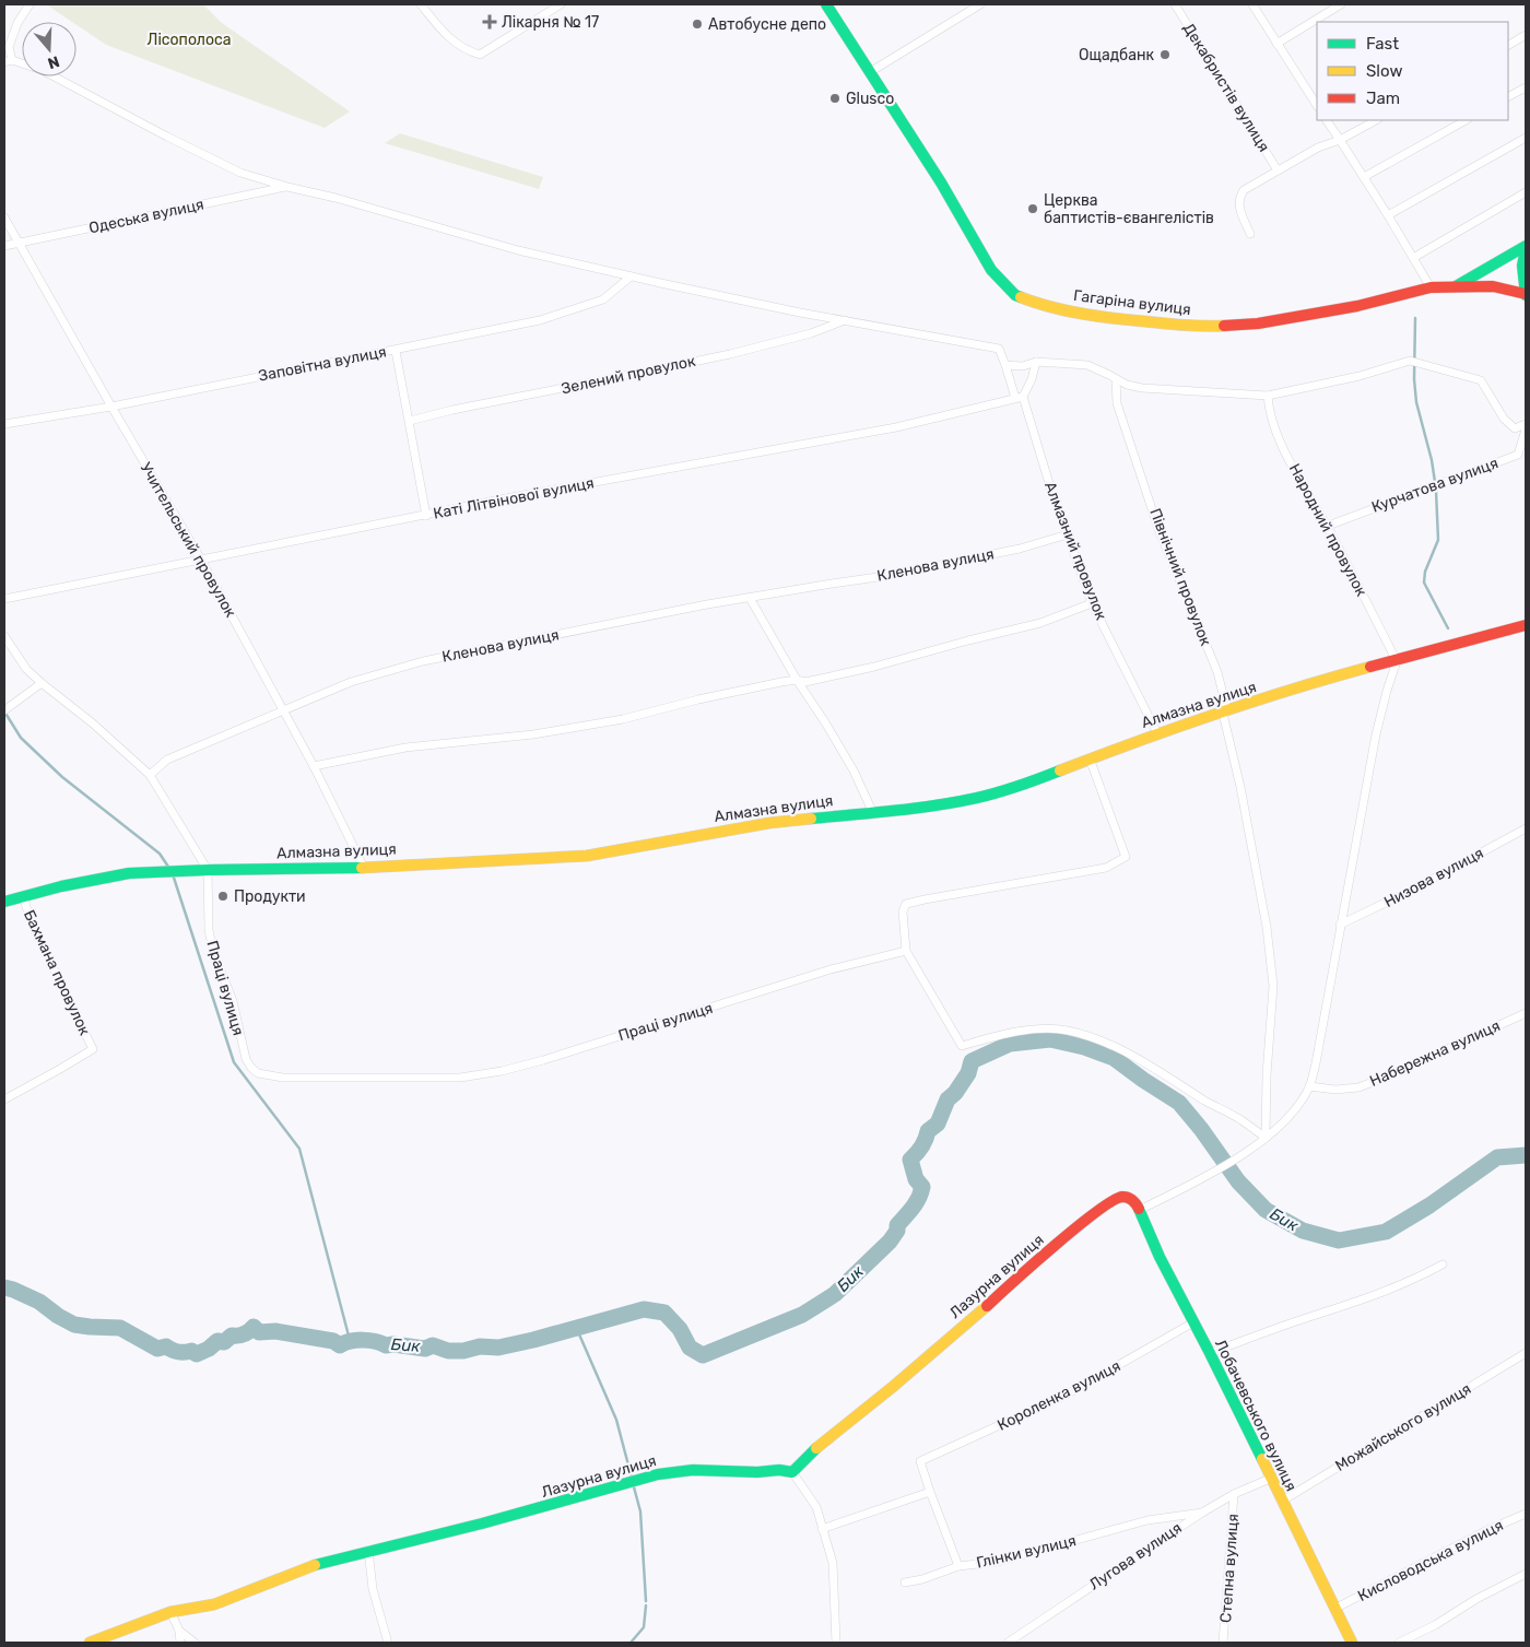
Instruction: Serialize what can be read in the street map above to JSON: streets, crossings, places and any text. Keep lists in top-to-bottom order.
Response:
{
  "streets": {
    "main road": [
      "Гагаріна вулиця",
      "Алмазна вулиця",
      "Лазурна вулиця",
      "Лобачевського вулиця"
    ],
    "street": [
      "Декабристів вулиця",
      "Одеська вулиця",
      "Заповітна вулиця",
      "Зелений провулок",
      "Курчатова вулиця",
      "Каті Літвінової вулиця",
      "Народний провулок",
      "Учительський провулок",
      "Алмазний провулок",
      "Кленова вулиця",
      "Північний провулок",
      "Низова вулиця",
      "Бахмана провулок",
      "Праці вулиця",
      "Набережна вулиця",
      "Короленка вулиця",
      "Можайського вулиця",
      "Глінки вулиця",
      "Лугова вулиця",
      "Кисловодська вулиця",
      "Степна вулиця"
    ]
  },
  "crossings": [
    ["Одеська вулиця", "Учительський провулок"],
    ["Заповітна вулиця", "Учительський провулок"],
    ["Курчатова вулиця", "Народний провулок"],
    ["Каті Літвінової вулиця", "Учительський провулок"],
    ["Каті Літвінової вулиця", "Алмазний провулок"],
    ["Народний провулок", "Алмазна вулиця"],
    ["Учительський провулок", "Кленова вулиця"],
    ["Учительський провулок", "Алмазна вулиця"],
    ["Алмазний провулок", "Кленова вулиця"],
    ["Алмазний провулок", "Алмазна вулиця"],
    ["Північний провулок", "Алмазна вулиця"],
    ["Алмазна вулиця", "Бахмана провулок"],
    ["Алмазна вулиця", "Праці вулиця"],
    ["Лазурна вулиця", "Лобачевського вулиця"],
    ["Короленка вулиця", "Лобачевського вулиця"],
    ["Короленка вулиця", "Глінки вулиця"],
    ["Лобачевського вулиця", "Можайського вулиця"],
    ["Лобачевського вулиця", "Лугова вулиця"],
    ["Лобачевського вулиця", "Кисловодська вулиця"],
    ["Глінки вулиця", "Лугова вулиця"],
    ["Лугова вулиця", "Степна вулиця"]
  ],
  "water": ["Бик"],
  "parks": ["Лісополоса"],
  "places": {
    "health": ["Лікарня № 17"],
    "other": [
      "Автобусне депо",
      "Ощадбанк",
      "Glusco",
      "Церква баптистів-євангелістів",
      "Продукти"
    ]
  },
  "legend": ["Fast", "Slow", "Jam"],
  "north": "bottom"
}
